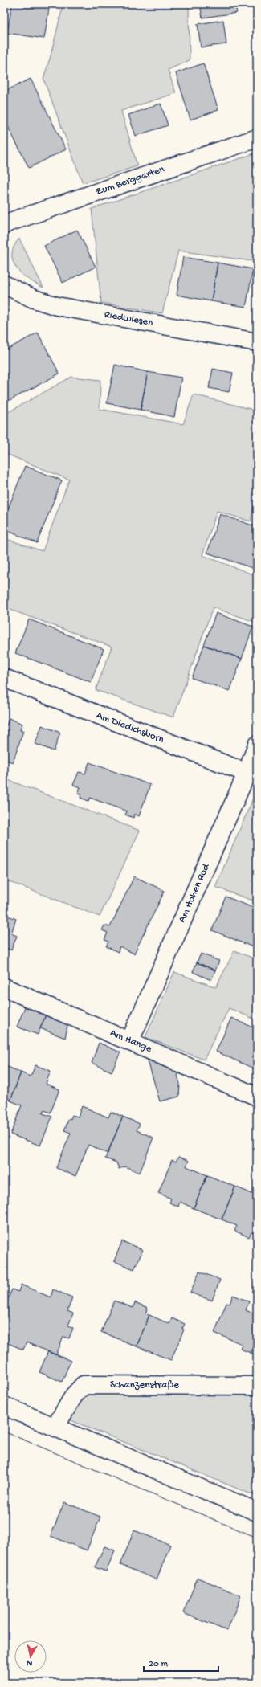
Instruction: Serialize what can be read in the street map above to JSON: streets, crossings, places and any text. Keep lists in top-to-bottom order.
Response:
{
  "streets": {
    "street": [
      "Zum Berggarten",
      "Riedwiesen",
      "Am Diedichsborn",
      "Am Hohen Rod",
      "Am Hange",
      "Schanzenstraße"
    ]
  },
  "crossings": [
    ["Am Diedichsborn", "Am Hohen Rod"],
    ["Am Hohen Rod", "Am Hange"]
  ],
  "scale_bar": "20 m",
  "north": "bottom"
}
